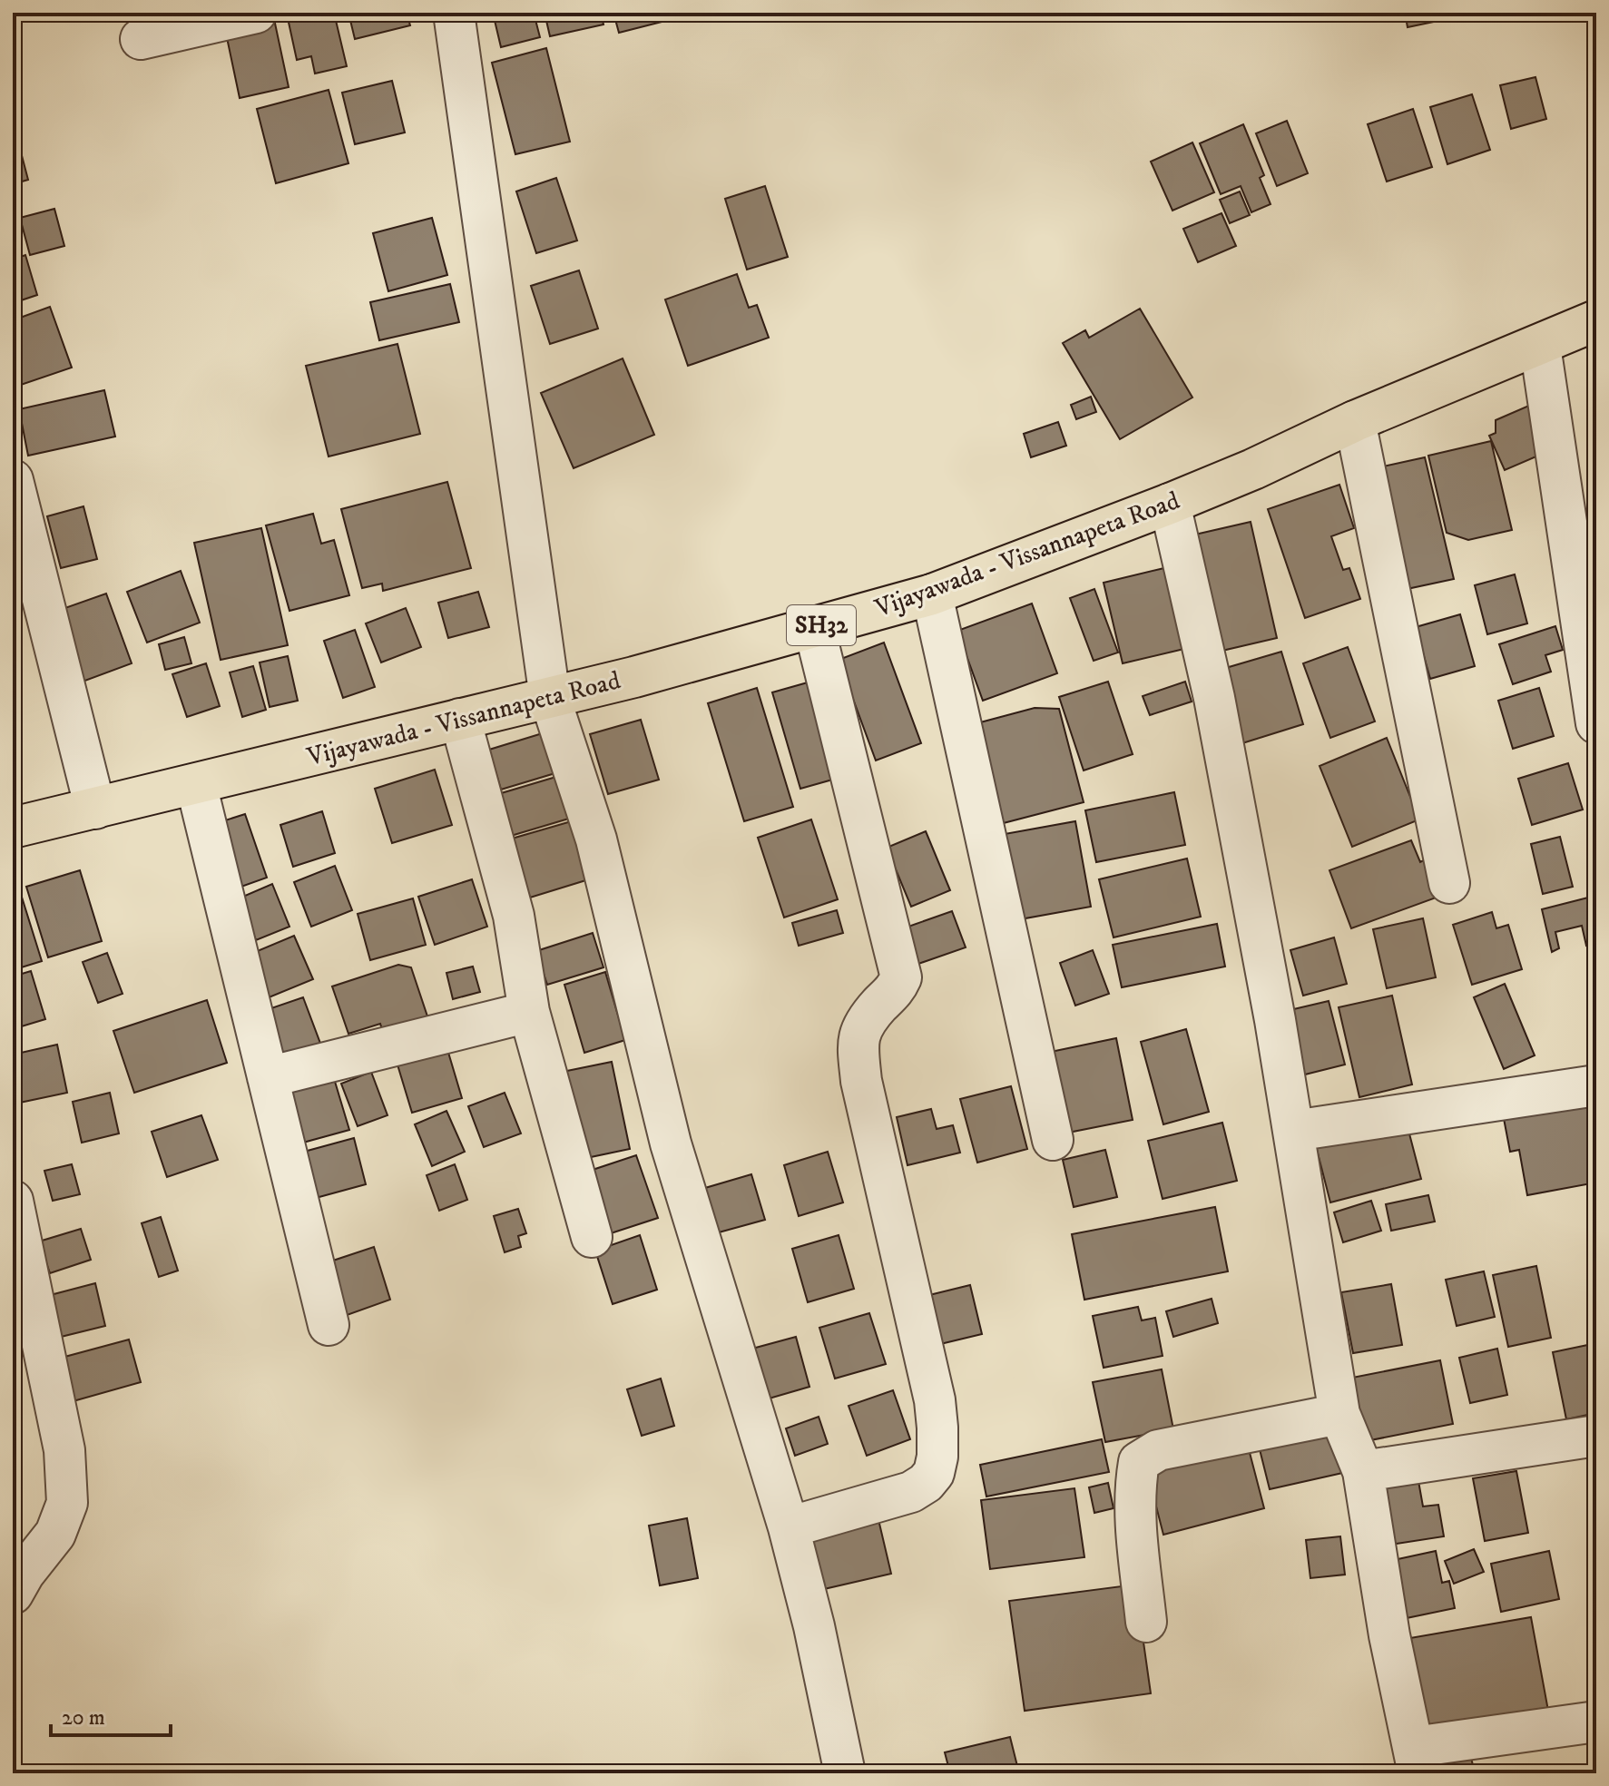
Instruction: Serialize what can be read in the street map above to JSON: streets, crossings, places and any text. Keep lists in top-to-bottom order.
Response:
{
  "streets": {
    "main road": ["Vijayawada - Vissannapeta Road", "SH32"]
  },
  "scale_bar": "20 m"
}
